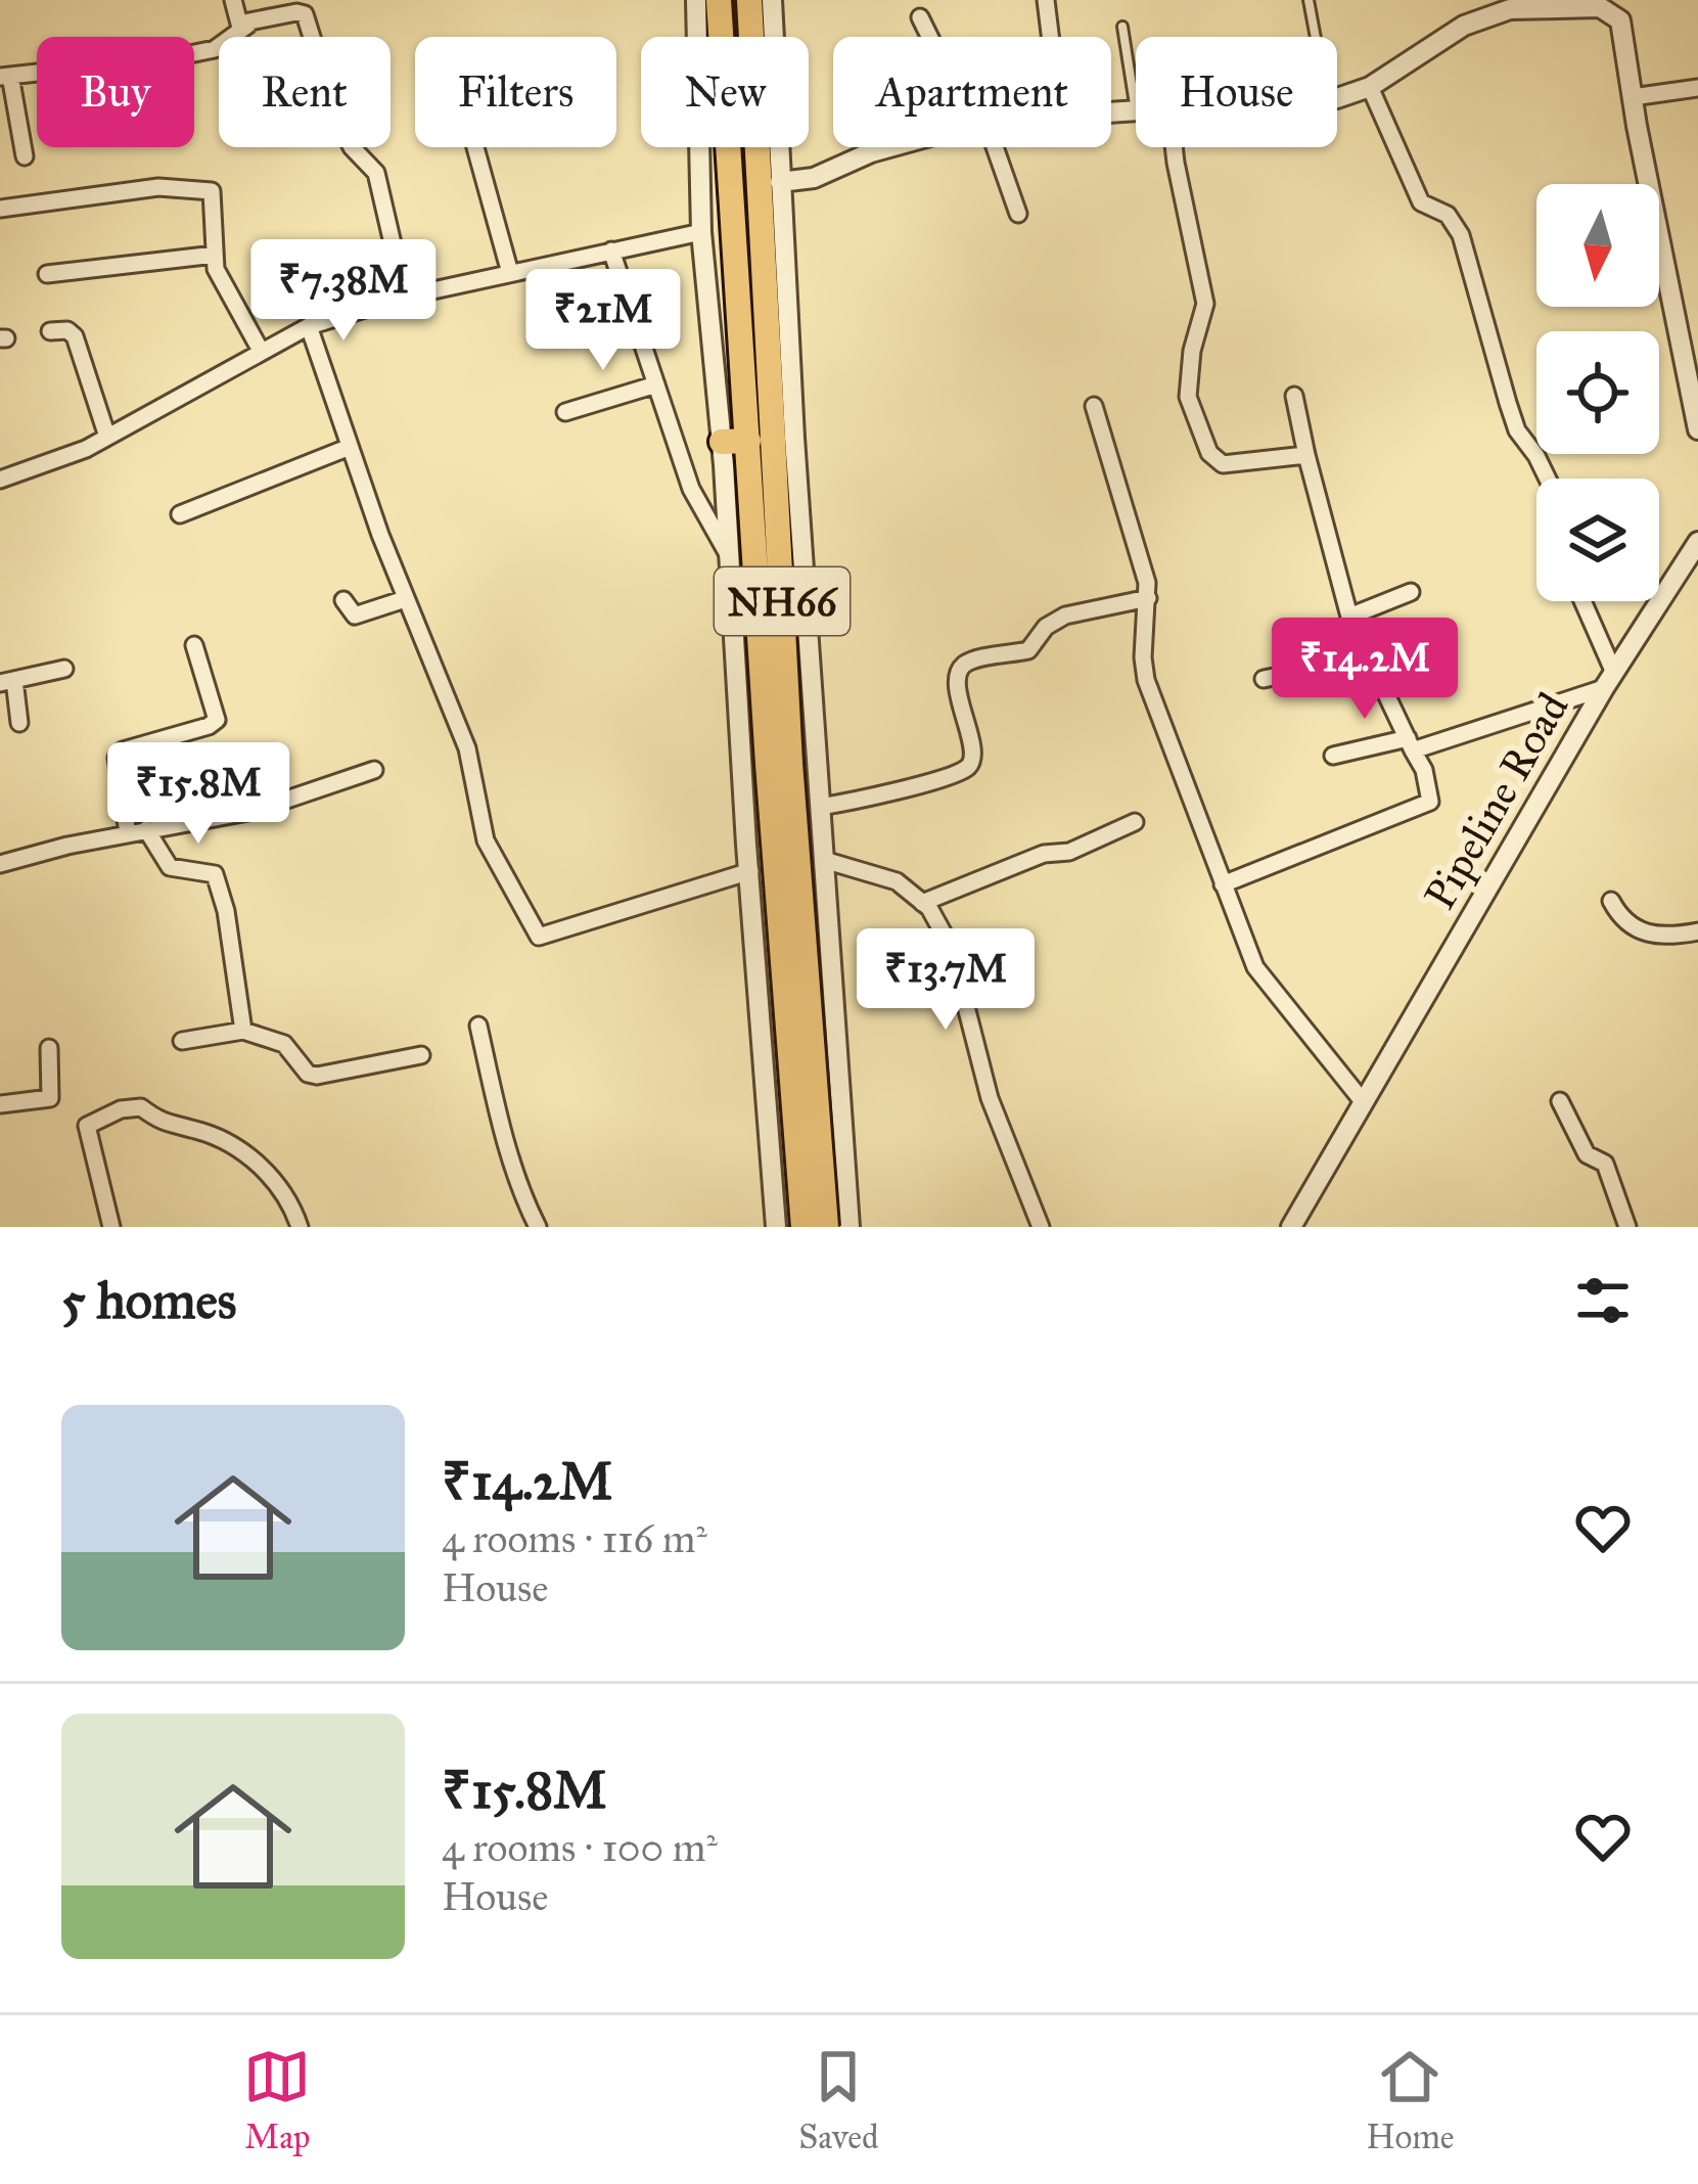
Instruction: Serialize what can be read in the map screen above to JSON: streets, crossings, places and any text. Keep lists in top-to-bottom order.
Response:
{
  "streets": {
    "highway": ["NH66"],
    "street": ["Pipeline Road"]
  },
  "north": "bottom",
  "page": {
    "chip": [
      "Buy",
      "Rent",
      "Filters",
      "New",
      "Apartment",
      "House"
    ],
    "price": [
      "₹7.38M",
      "₹21M",
      "₹14.2M",
      "₹15.8M",
      "₹13.7M"
    ],
    "heading": "5 homes",
    "list": [
      {
        "name": "₹14.2M",
        "note": "4 rooms · 116 m² · House"
      },
      {
        "name": "₹15.8M",
        "note": "4 rooms · 100 m² · House"
      }
    ],
    "tabs": ["Map", "Saved", "Home"]
  }
}
